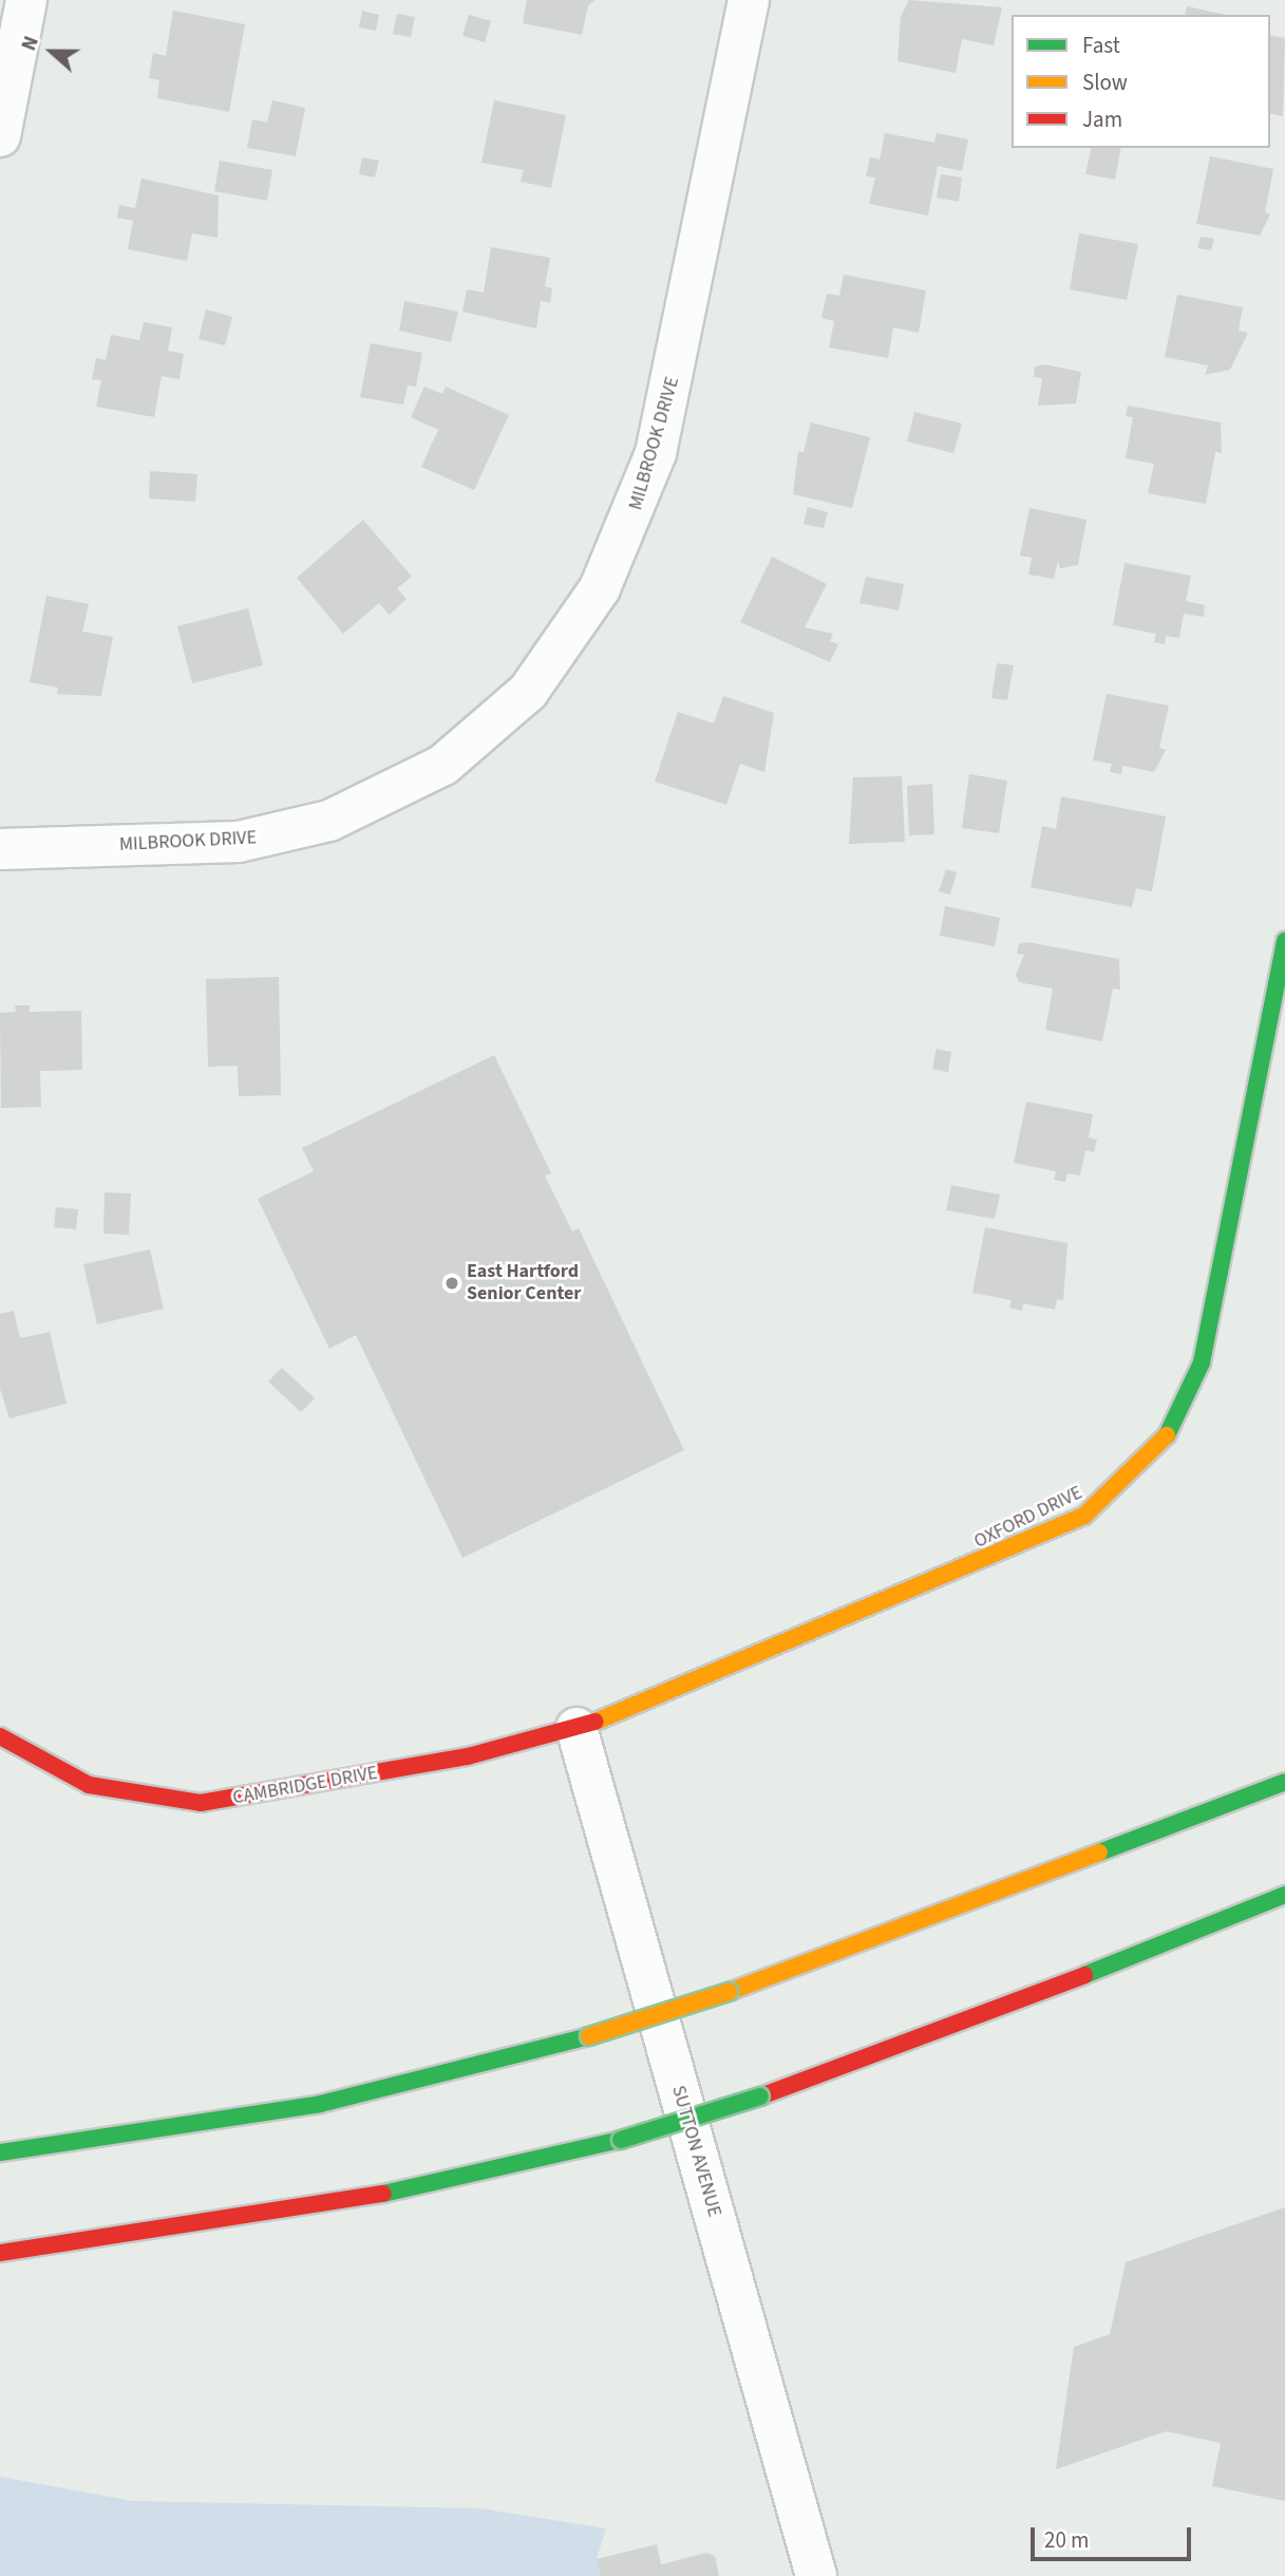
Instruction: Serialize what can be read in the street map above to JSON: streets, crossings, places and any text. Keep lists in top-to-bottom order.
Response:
{
  "streets": {
    "main road": ["OXFORD DRIVE", "CAMBRIDGE DRIVE"],
    "street": ["MILBROOK DRIVE", "SUTTON AVENUE"]
  },
  "crossings": [
    ["OXFORD DRIVE", "CAMBRIDGE DRIVE"],
    ["OXFORD DRIVE", "SUTTON AVENUE"],
    ["CAMBRIDGE DRIVE", "SUTTON AVENUE"]
  ],
  "places": ["East Hartford Senior Center"],
  "legend": ["Fast", "Slow", "Jam"],
  "scale_bar": "20 m",
  "north": "left"
}
